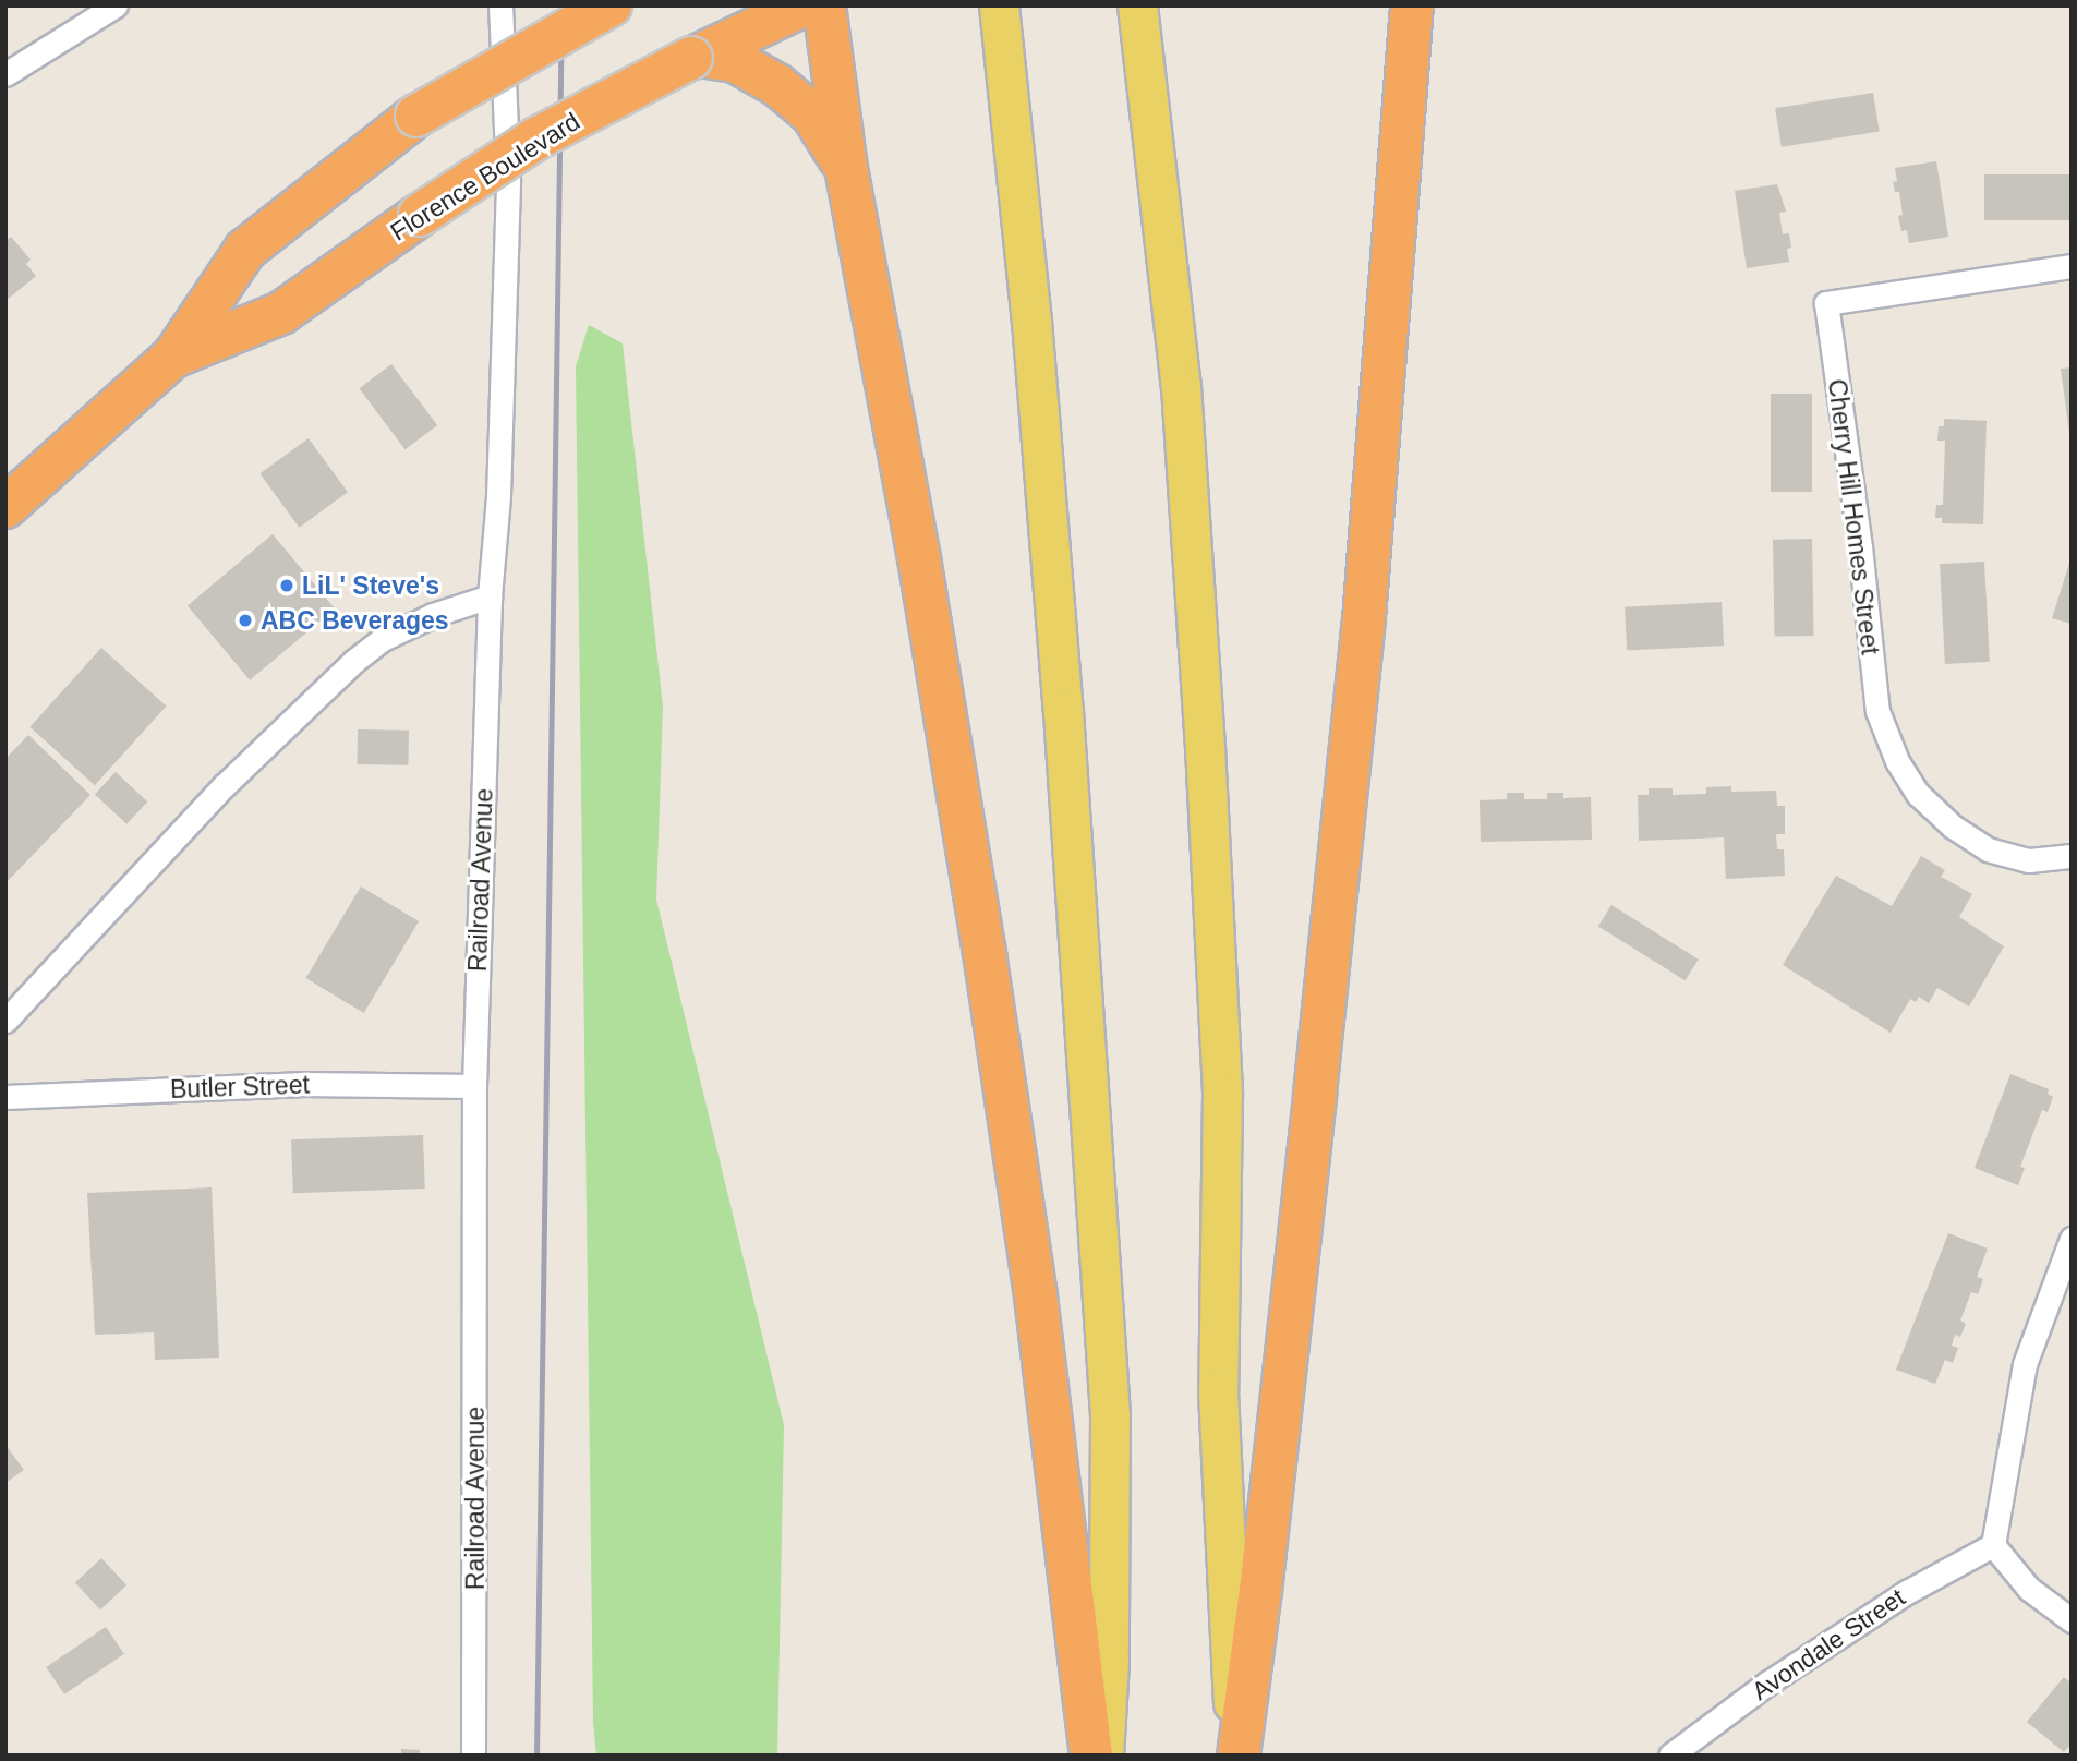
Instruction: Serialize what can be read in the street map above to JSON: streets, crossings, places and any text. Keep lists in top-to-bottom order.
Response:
{
  "streets": {
    "highway": ["Florence Boulevard"],
    "street": [
      "Cherry Hill Homes Street",
      "Railroad Avenue",
      "Butler Street",
      "Avondale Street"
    ]
  },
  "crossings": [
    ["Railroad Avenue", "Butler Street"]
  ],
  "places": ["LiL' Steve's", "ABC Beverages"]
}
